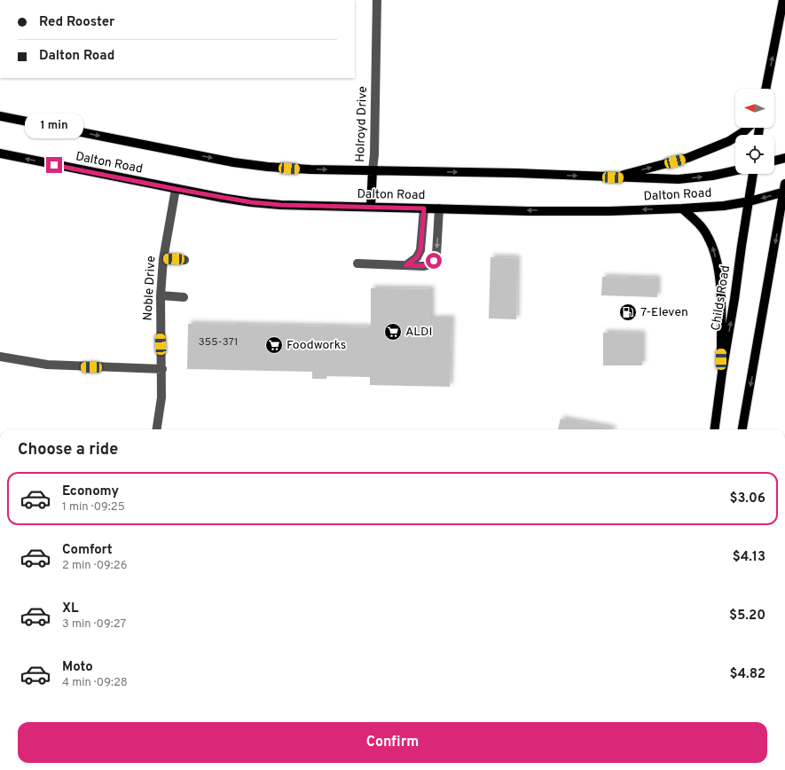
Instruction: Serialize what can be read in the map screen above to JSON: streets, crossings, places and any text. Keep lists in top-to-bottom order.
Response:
{
  "streets": {
    "main road": ["Holroyd Drive", "Dalton Road", "Childs Road"],
    "street": ["Noble Drive"]
  },
  "crossings": [
    ["Holroyd Drive", "Dalton Road"],
    ["Dalton Road", "Noble Drive"],
    ["Dalton Road", "Childs Road"]
  ],
  "places": {
    "fuel station": ["7-Eleven"],
    "supermarket": ["ALDI", "Foodworks"]
  },
  "house_numbers": ["355-371"],
  "north": "left",
  "page": {
    "banner": ["Red Rooster", "Dalton Road"],
    "bubble": "1 min",
    "heading": "Choose a ride",
    "list": [
      {
        "name": "Economy",
        "note": "1 min · 09:25",
        "value": "$3.06"
      },
      {
        "name": "Comfort",
        "note": "2 min · 09:26",
        "value": "$4.13"
      },
      {
        "name": "XL",
        "note": "3 min · 09:27",
        "value": "$5.20"
      },
      {
        "name": "Moto",
        "note": "4 min · 09:28",
        "value": "$4.82"
      }
    ],
    "buttons": "Confirm"
  }
}
